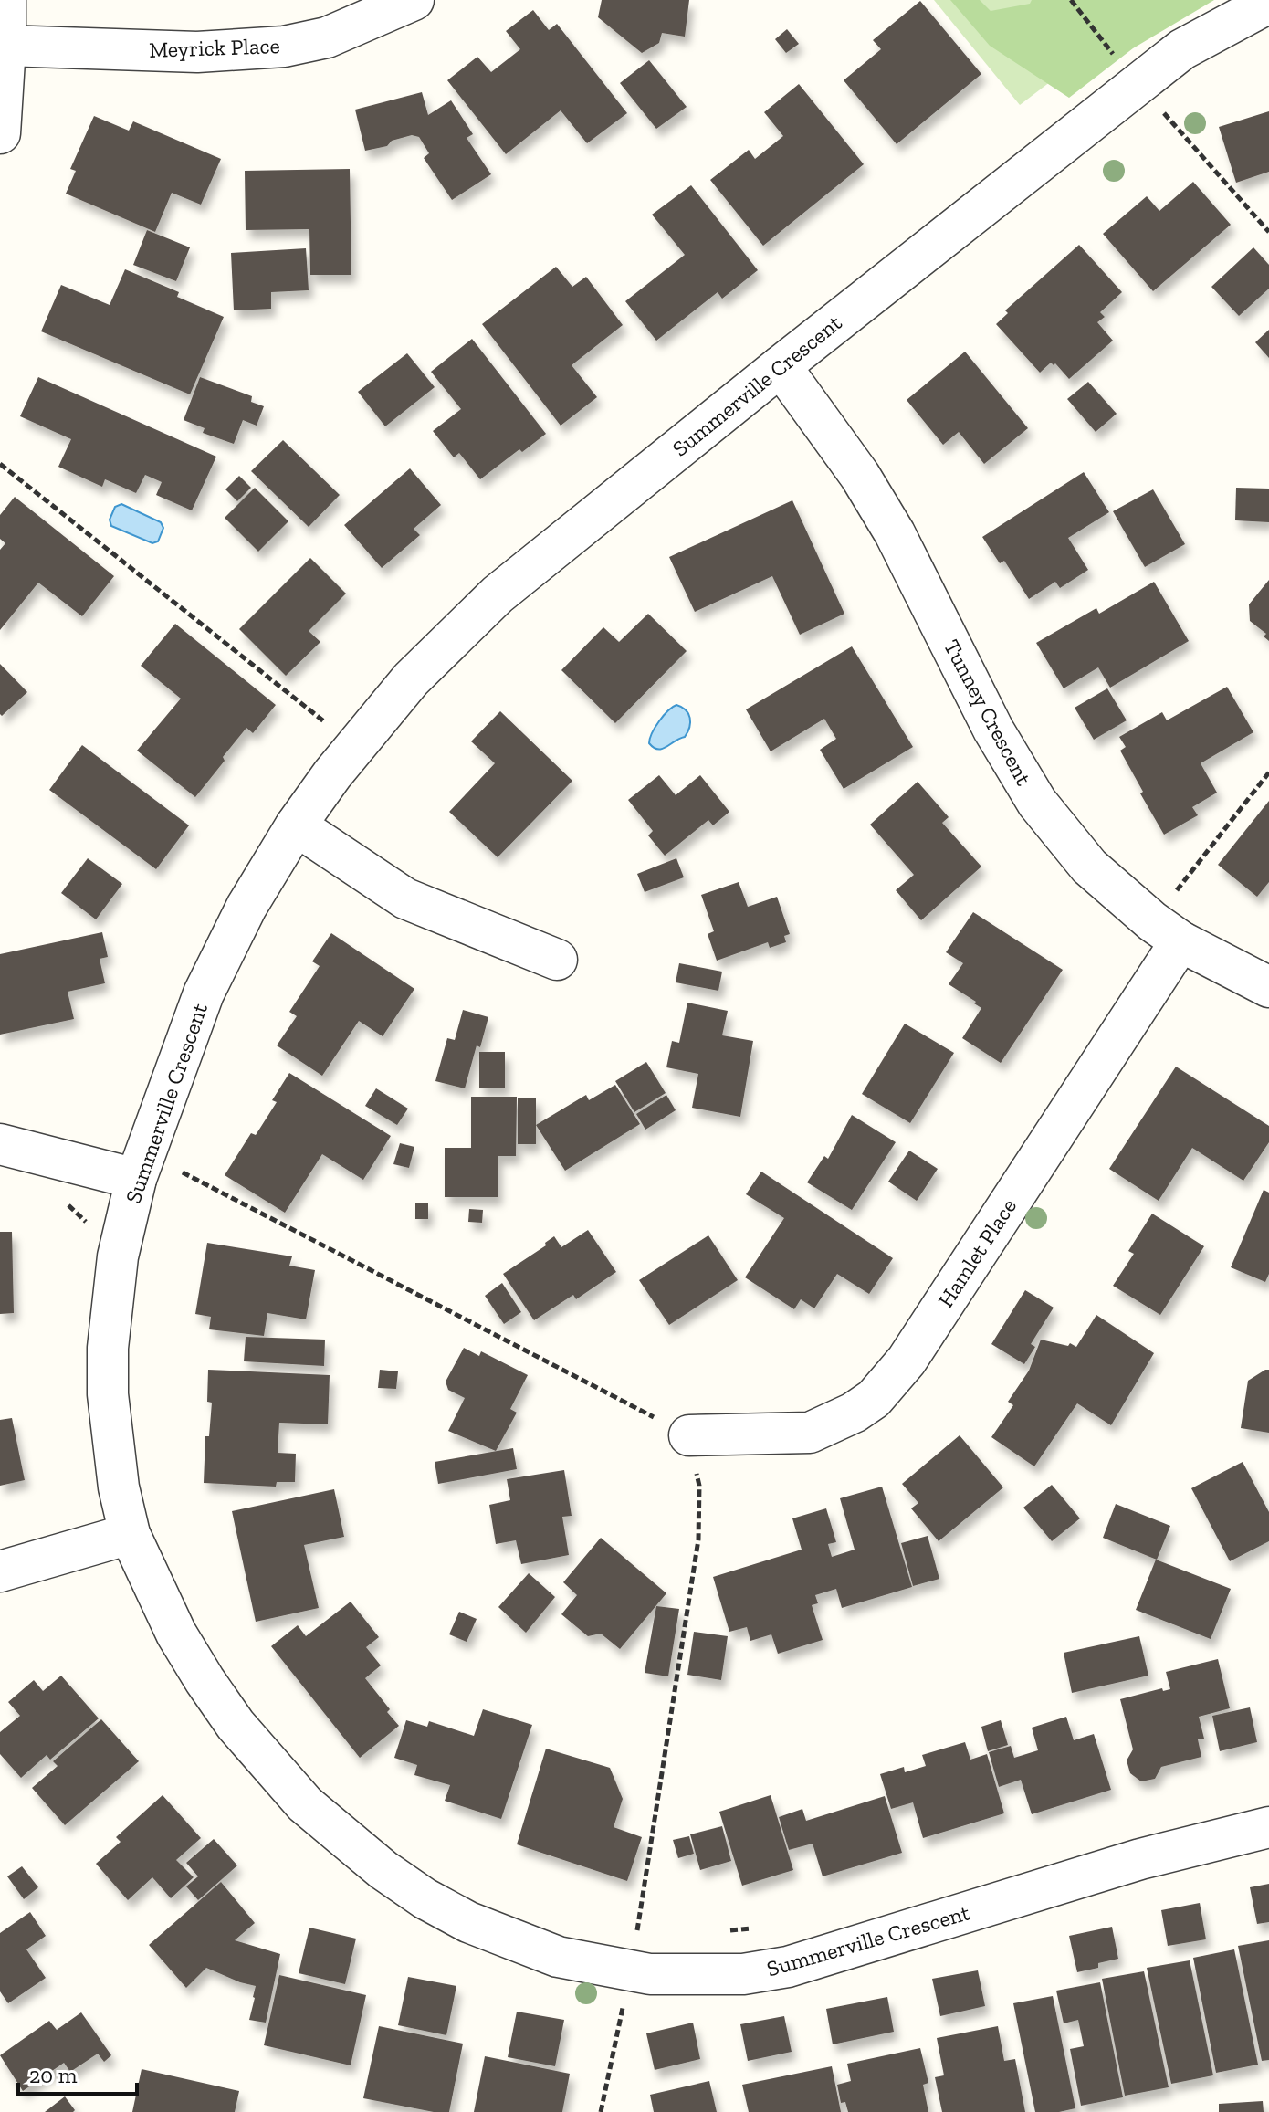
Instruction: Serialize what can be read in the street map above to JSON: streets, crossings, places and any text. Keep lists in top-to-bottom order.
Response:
{
  "streets": {
    "street": [
      "Meyrick Place",
      "Summerville Crescent",
      "Tunney Crescent",
      "Hamlet Place"
    ]
  },
  "crossings": [
    ["Summerville Crescent", "Tunney Crescent"],
    ["Tunney Crescent", "Hamlet Place"]
  ],
  "scale_bar": "20 m"
}
